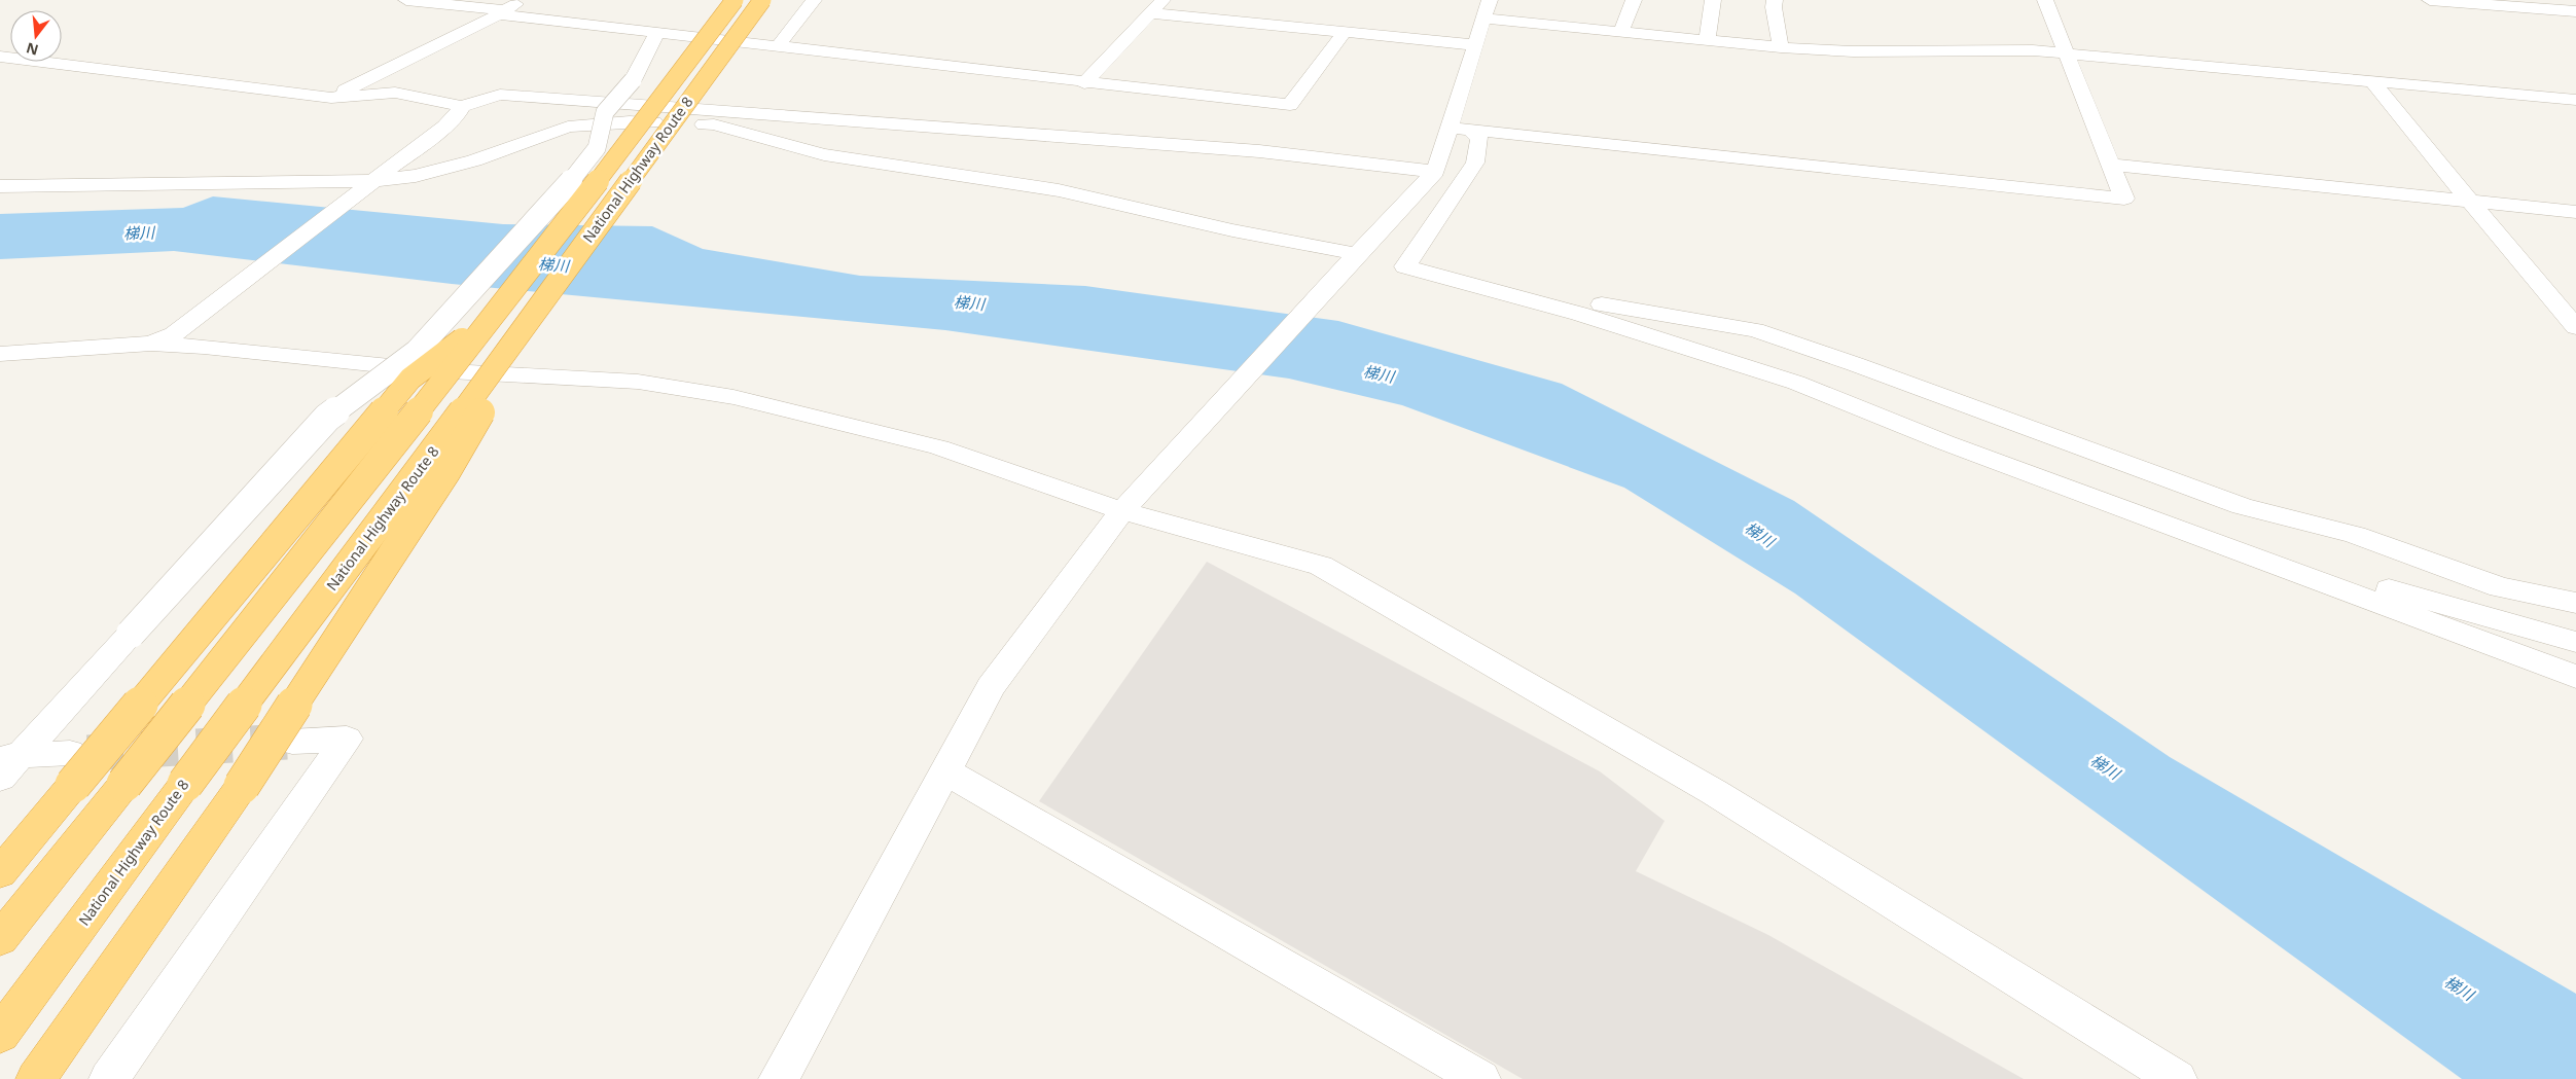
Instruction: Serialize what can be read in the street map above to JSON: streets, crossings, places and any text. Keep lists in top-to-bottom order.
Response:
{
  "streets": {
    "highway": ["National Highway Route 8"]
  },
  "water": ["梯川"],
  "north": "bottom"
}
